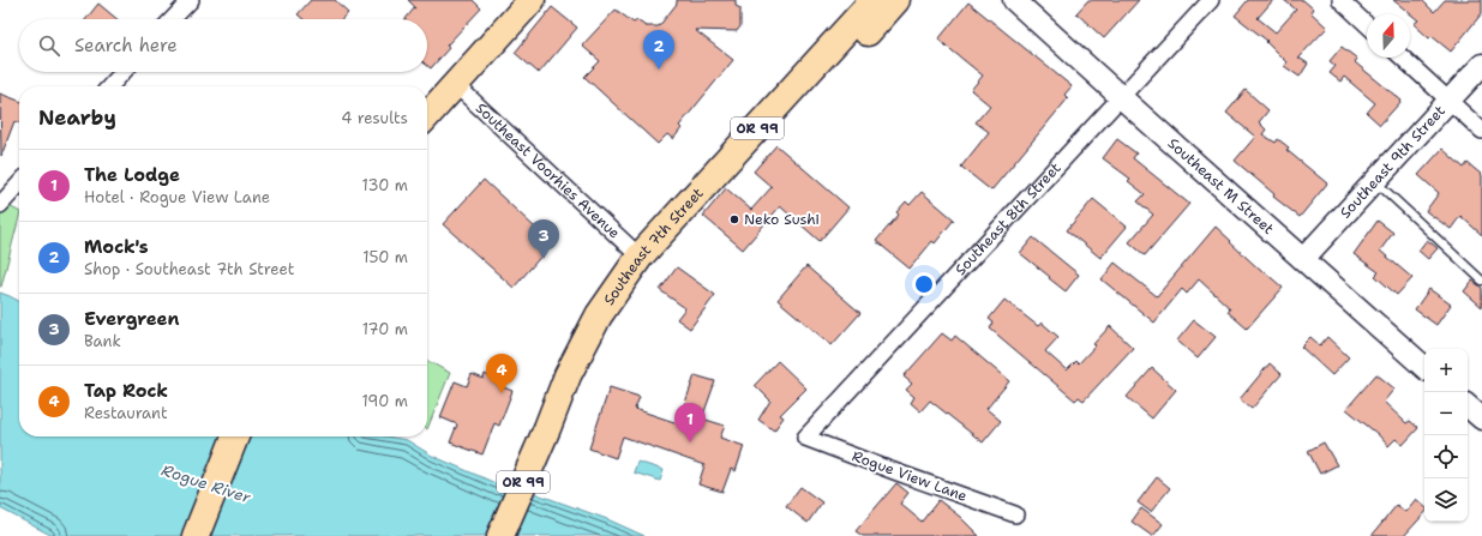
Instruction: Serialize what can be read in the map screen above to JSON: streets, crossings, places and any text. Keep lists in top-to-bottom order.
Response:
{
  "streets": {
    "highway": ["OR 99", "Southeast 7th Street"],
    "street": [
      "Southeast 9th Street",
      "Southeast Voorhies Avenue",
      "Southeast M Street",
      "Southeast 8th Street",
      "Rogue View Lane"
    ]
  },
  "crossings": [
    ["Southeast 9th Street", "Southeast M Street"],
    ["Southeast Voorhies Avenue", "Southeast 7th Street"],
    ["Southeast M Street", "Southeast 8th Street"],
    ["Southeast 8th Street", "Rogue View Lane"]
  ],
  "water": ["Rogue River"],
  "places": ["Neko Sushi"],
  "north": "top",
  "page": {
    "search": "Search here",
    "pins": [
      "2",
      "3",
      "4",
      "1"
    ],
    "heading": ["Nearby", "4 results"],
    "list": [
      {
        "mark": "1",
        "name": "The Lodge",
        "note": "Hotel · Rogue View Lane",
        "value": "130 m"
      },
      {
        "mark": "2",
        "name": "Mock's",
        "note": "Shop · Southeast 7th Street",
        "value": "150 m"
      },
      {
        "mark": "3",
        "name": "Evergreen",
        "note": "Bank",
        "value": "170 m"
      },
      {
        "mark": "4",
        "name": "Tap Rock",
        "note": "Restaurant",
        "value": "190 m"
      }
    ],
    "map_buttons": ["+", "−"]
  }
}
